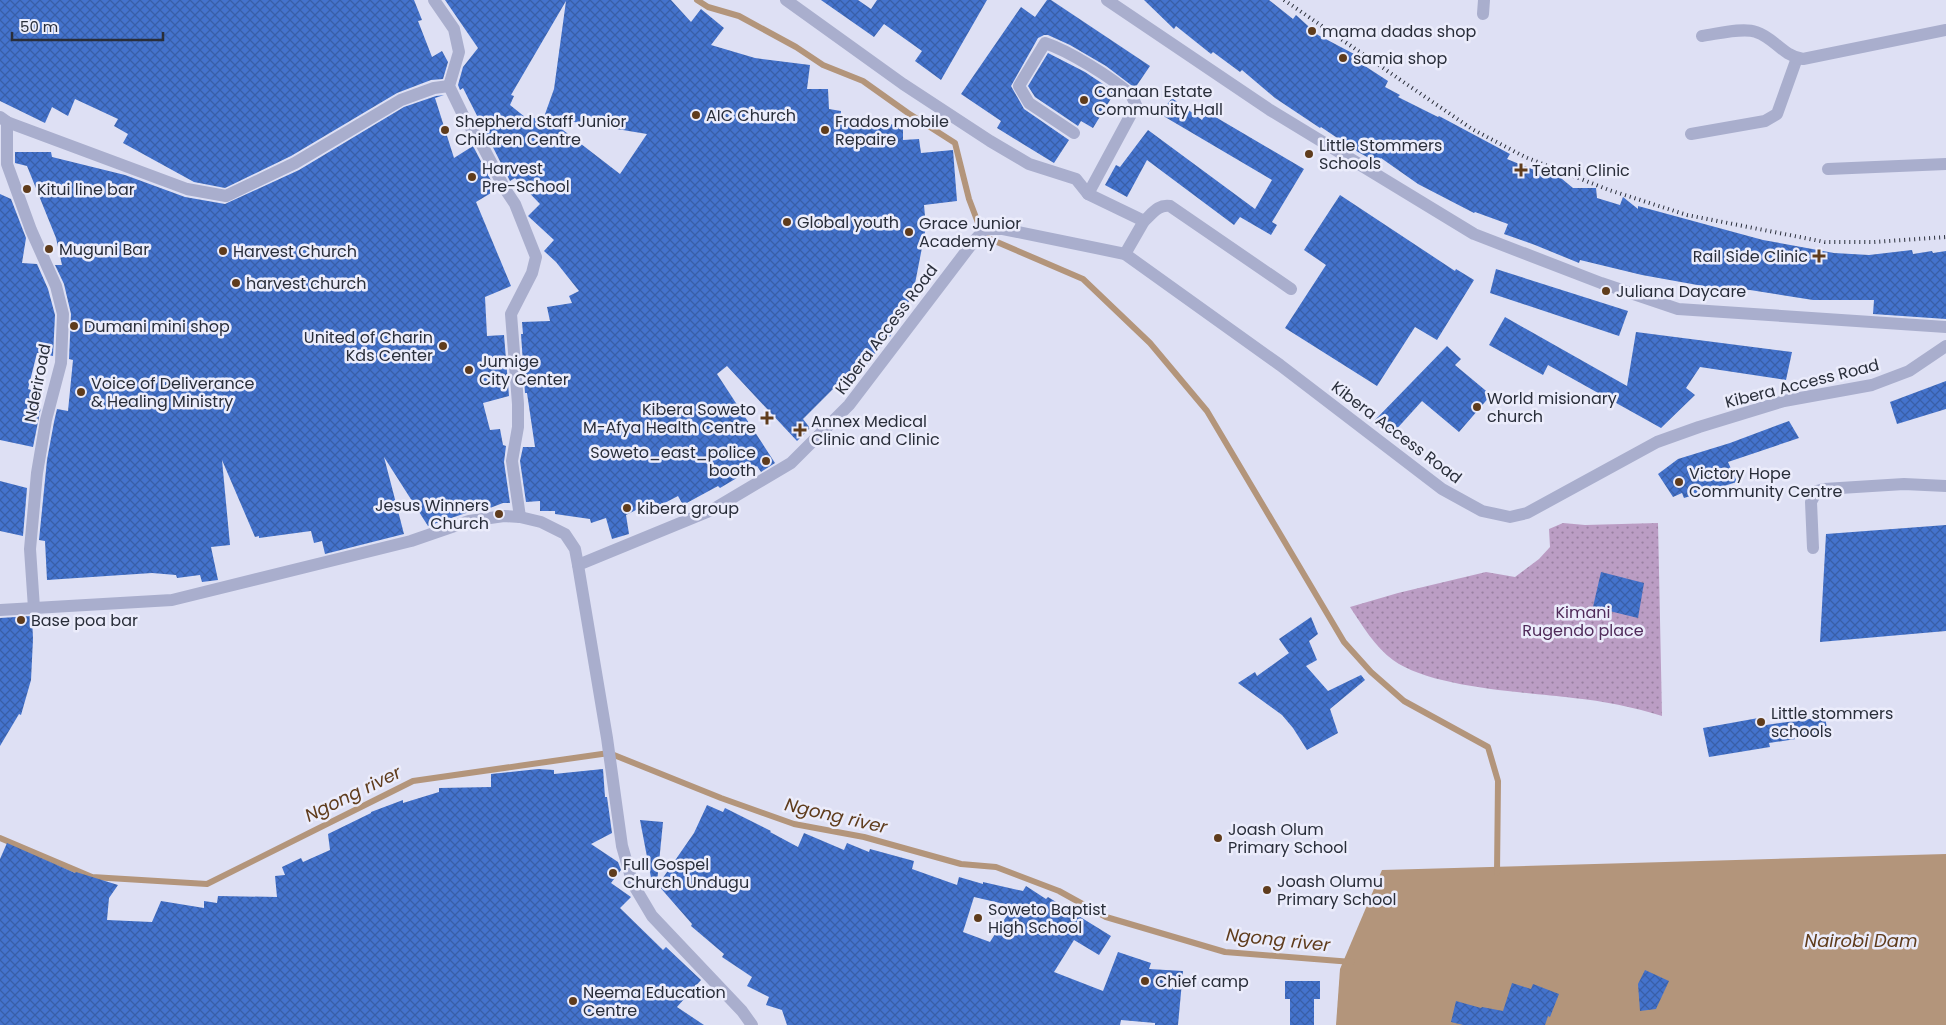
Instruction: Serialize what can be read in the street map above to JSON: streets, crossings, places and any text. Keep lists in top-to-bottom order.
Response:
{
  "streets": {
    "street": ["Kibera Access Road", "Nderiroad"]
  },
  "water": ["Ngong river", "Nairobi Dam"],
  "parks": ["Kimani Rugendo place"],
  "places": {
    "other": [
      "mama dadas shop",
      "samia shop",
      "Canaan Estate Community Hall",
      "AIC Church",
      "Shepherd Staff Junior Children Centre",
      "Frados mobile Repaire",
      "Little Stommers Schools",
      "Harvest Pre-School",
      "Kitui line bar",
      "Global youth",
      "Grace Junior Academy",
      "Muguni Bar",
      "Harvest Church",
      "harvest church",
      "Juliana Daycare",
      "Dumani mini shop",
      "United of Charin Kds Center",
      "Jumige City Center",
      "Voice of Deliverance & Healing Ministry",
      "World misionary church",
      "Soweto_east_police booth",
      "Victory Hope Community Centre",
      "kibera group",
      "Jesus Winners Church",
      "Base poa bar",
      "Little stommers schools",
      "Joash Olum Primary School",
      "Full Gospel Church Undugu",
      "Joash Olumu Primary School",
      "Soweto Baptist High School",
      "Chief camp",
      "Neema Education Centre"
    ],
    "health": [
      "Tetani Clinic",
      "Rail Side Clinic",
      "Kibera Soweto M-Afya Health Centre",
      "Annex Medical Clinic and Clinic"
    ]
  },
  "scale_bar": "50 m"
}
